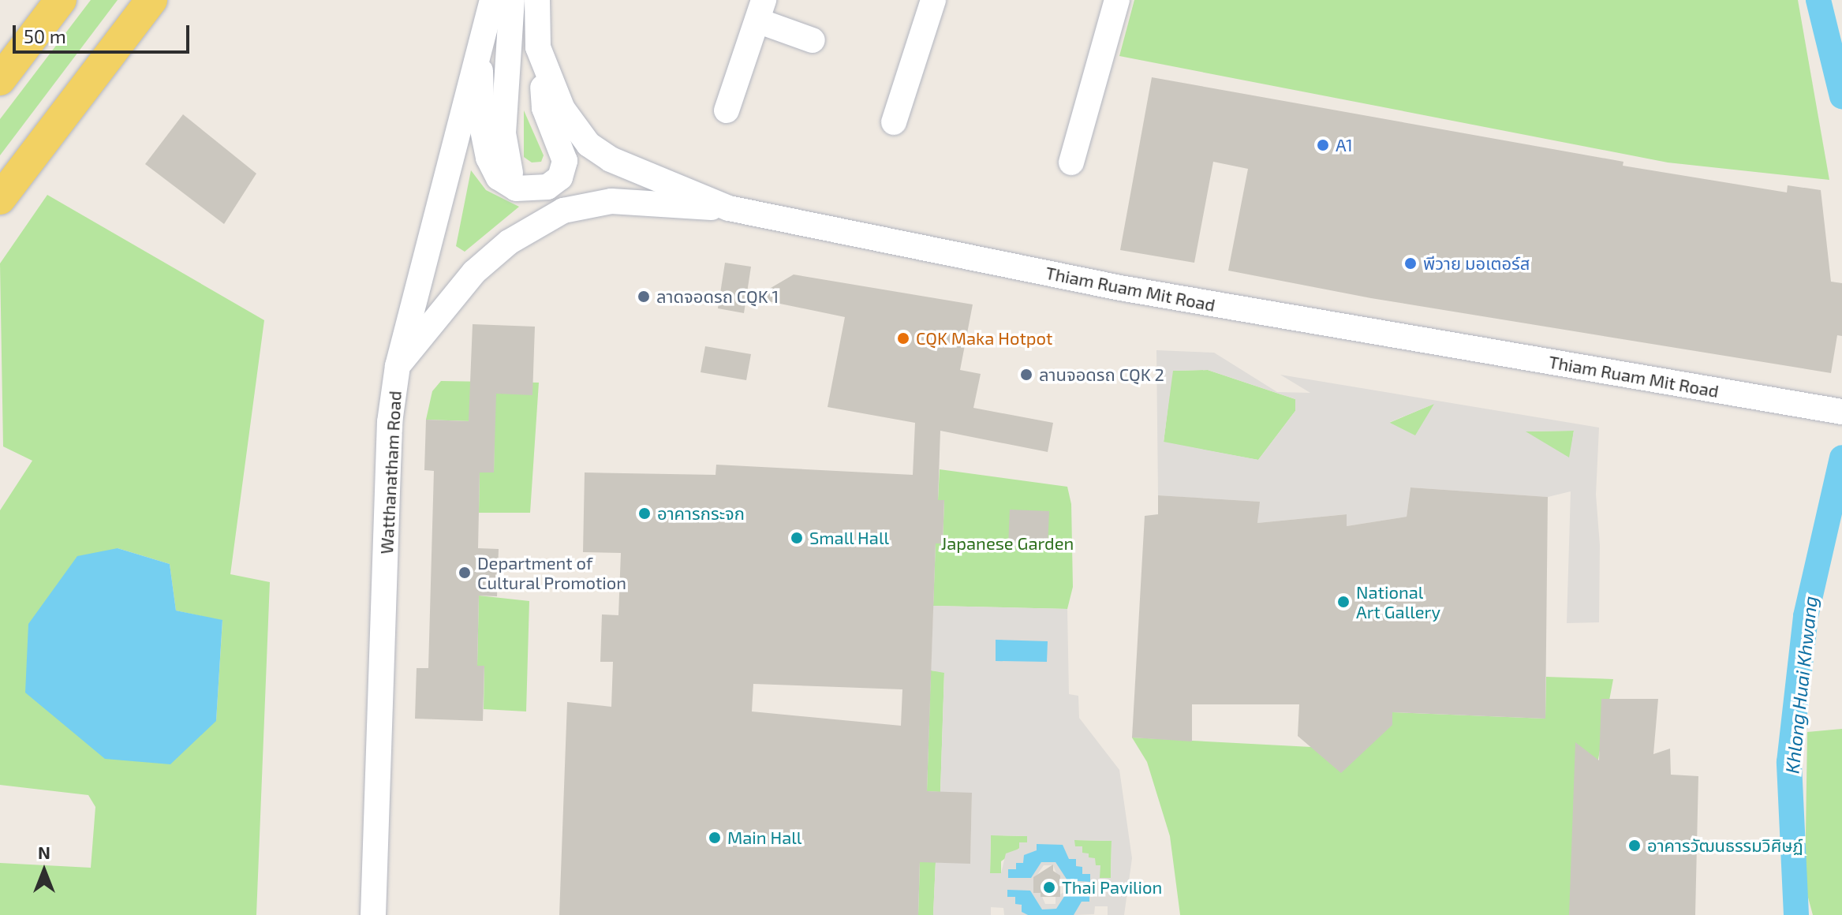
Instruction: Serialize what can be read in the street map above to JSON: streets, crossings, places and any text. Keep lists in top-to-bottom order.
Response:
{
  "streets": {
    "street": ["Thiam Ruam Mit Road", "Watthanatham Road"]
  },
  "water": ["Khlong Huai Khwang"],
  "parks": ["Japanese Garden"],
  "places": [
    "A1",
    "พีวาย มอเตอร์ส",
    "ลาดจอดรถ CQK 1",
    "CQK Maka Hotpot",
    "ลานจอดรถ CQK 2",
    "อาคารกระจก",
    "Small Hall",
    "Department of Cultural Promotion",
    "National Art Gallery",
    "Main Hall",
    "อาคารวัฒนธรรมวิศิษฏ์",
    "Thai Pavilion"
  ],
  "scale_bar": "50 m",
  "north": "top"
}
